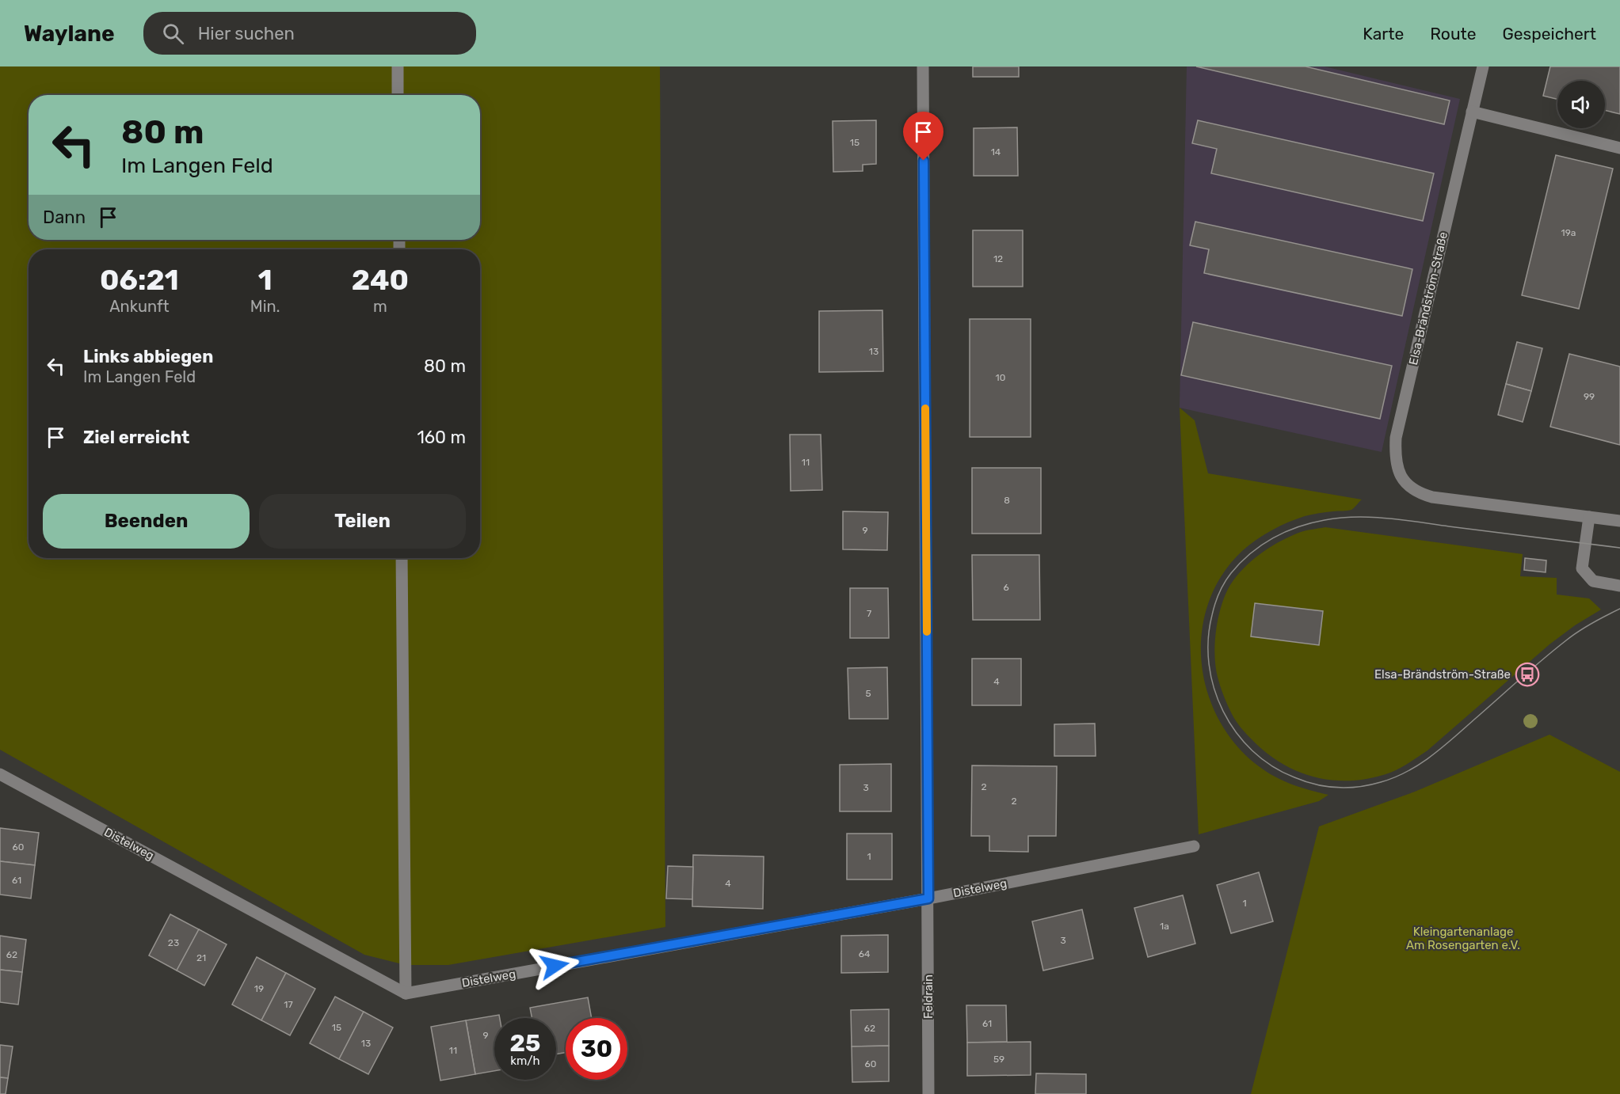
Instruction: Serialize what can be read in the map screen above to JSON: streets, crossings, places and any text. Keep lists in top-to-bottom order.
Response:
{
  "streets": {
    "street": ["Elsa-Brändström-Straße", "Distelweg", "Feldrain"]
  },
  "crossings": [
    ["Distelweg", "Feldrain"]
  ],
  "parks": ["Kleingartenanlage Am Rosengarten e.V."],
  "places": {
    "bus stop": ["Elsa-Brändström-Straße"]
  },
  "house_numbers": [
    "15",
    "14",
    "19a",
    "12",
    "13",
    "10",
    "99",
    "11",
    "8",
    "9",
    "6",
    "7",
    "4",
    "5",
    "2",
    "3",
    "2",
    "60",
    "1",
    "61",
    "4",
    "1",
    "1a",
    "3",
    "23",
    "64",
    "62",
    "21",
    "19",
    "17",
    "61",
    "15",
    "62",
    "9",
    "13",
    "11",
    "59",
    "60"
  ],
  "page": {
    "header": "Waylane",
    "search": "Hier suchen",
    "nav": ["Karte", "Route", "Gespeichert"],
    "turn": ["80 m", "Im Langen Feld"],
    "then": "Dann",
    "eta": [
      "06:21",
      "Ankunft",
      "1",
      "Min.",
      "240",
      "m"
    ],
    "list": [
      {
        "name": "Links abbiegen",
        "note": "Im Langen Feld",
        "value": "80 m"
      },
      {
        "name": "Ziel erreicht",
        "value": "160 m"
      }
    ],
    "buttons": ["Beenden", "Teilen"],
    "speed": "25 km/h",
    "limit": "30"
  }
}
